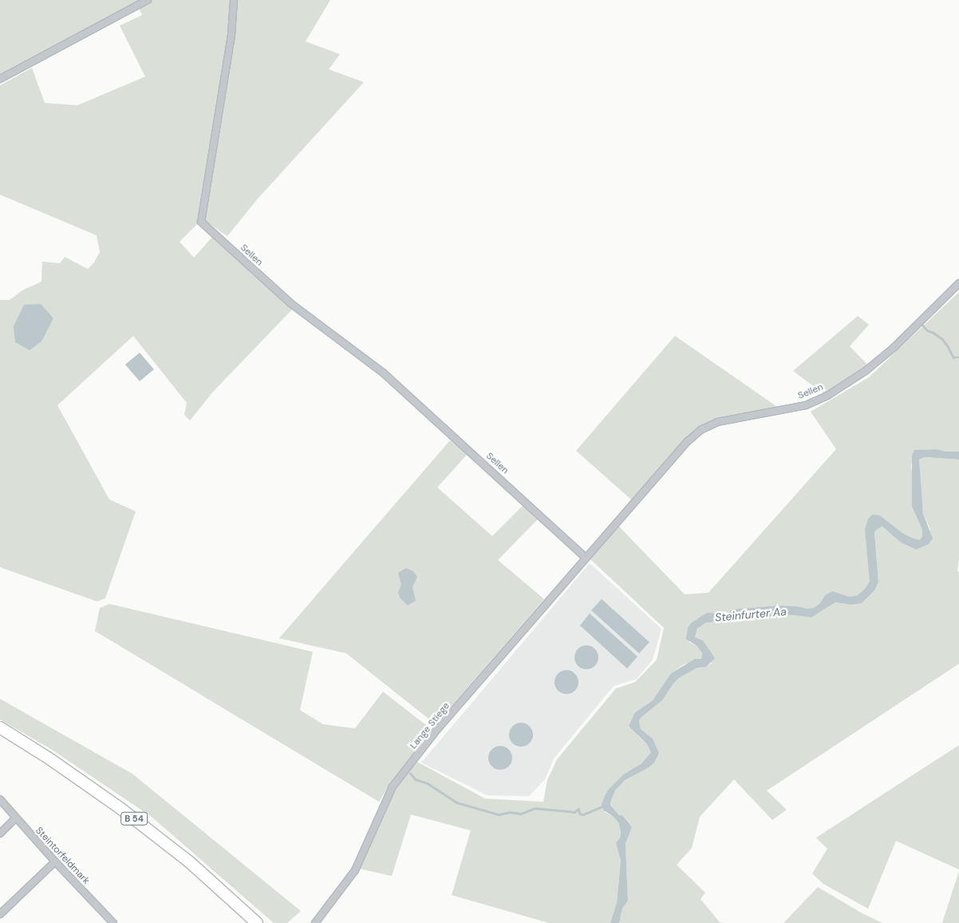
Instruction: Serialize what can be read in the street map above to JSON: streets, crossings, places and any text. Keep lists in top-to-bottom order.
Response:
{
  "streets": {
    "highway": ["B 54"],
    "street": ["Sellen", "Lange Stiege", "Steintorfeldmark"]
  },
  "crossings": [
    ["Sellen", "Lange Stiege"]
  ],
  "water": ["Steinfurter Aa"]
}
